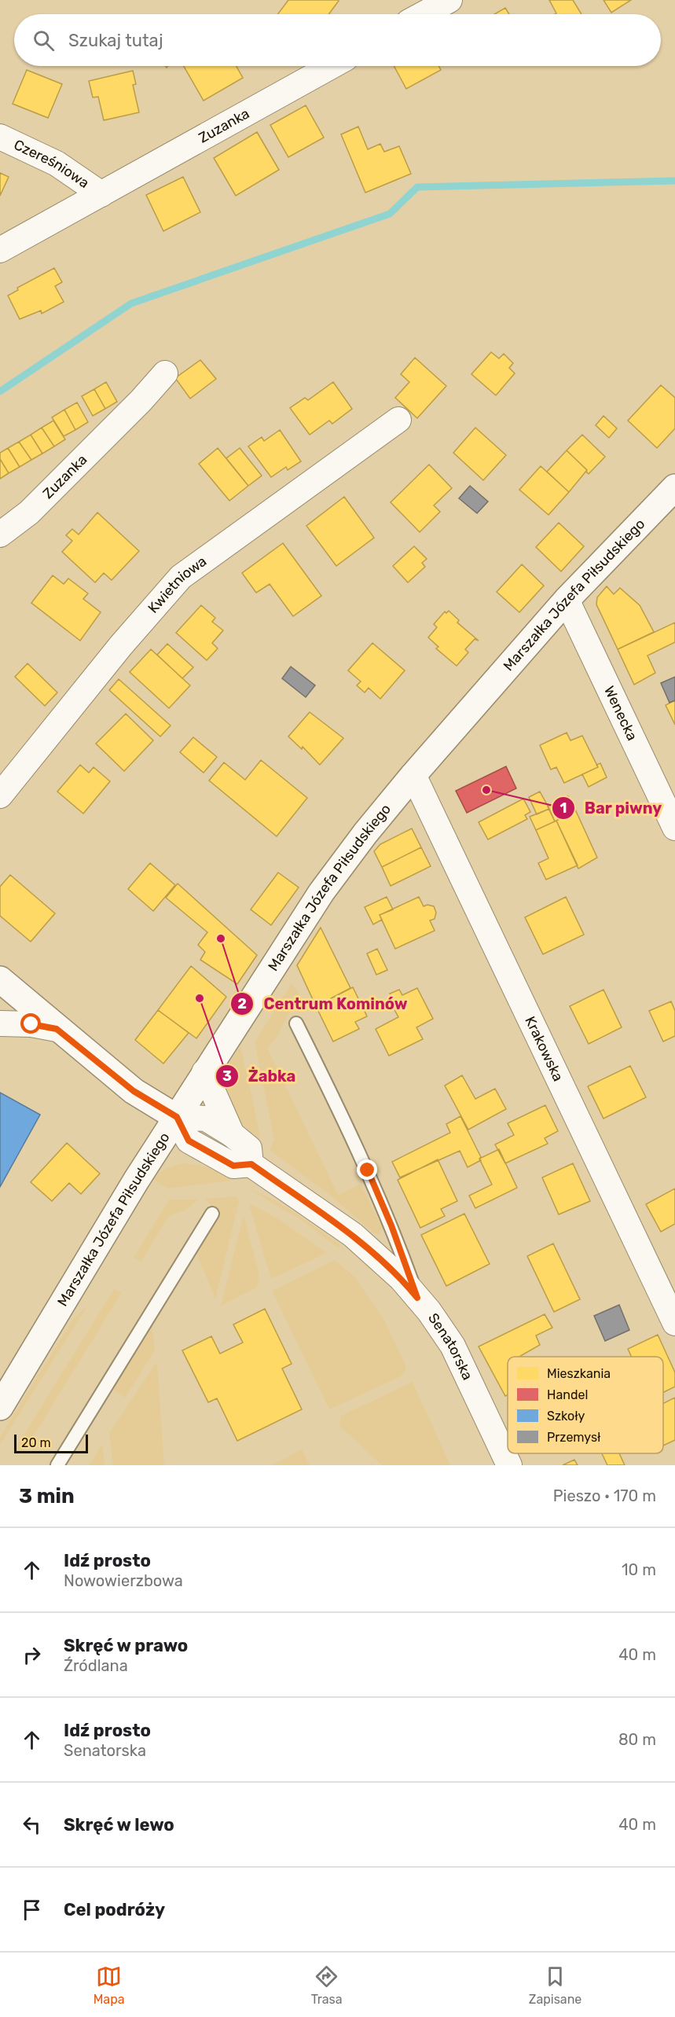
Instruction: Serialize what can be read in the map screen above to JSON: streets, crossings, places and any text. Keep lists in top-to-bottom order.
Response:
{
  "streets": {
    "street": [
      "Zuzanka",
      "Czereśniowa",
      "Kwietniowa",
      "Marszałka Józefa Piłsudskiego",
      "Wenecka",
      "Krakowska",
      "Senatorska"
    ]
  },
  "crossings": [
    ["Zuzanka", "Czereśniowa"],
    ["Marszałka Józefa Piłsudskiego", "Wenecka"],
    ["Marszałka Józefa Piłsudskiego", "Krakowska"]
  ],
  "places": ["Bar piwny", "Centrum Kominów", "Żabka"],
  "legend": [
    "Mieszkania",
    "Handel",
    "Szkoły",
    "Przemysł"
  ],
  "scale_bar": "20 m",
  "page": {
    "search": "Szukaj tutaj",
    "scale": "20 m",
    "heading": ["3 min", "Pieszo · 170 m"],
    "list": [
      ["Idź prosto", "Nowowierzbowa", "10 m"],
      ["Skręć w prawo", "Źródlana", "40 m"],
      ["Idź prosto", "Senatorska", "80 m"],
      ["Skręć w lewo", "40 m"],
      "Cel podróży"
    ],
    "nav": ["Mapa", "Trasa", "Zapisane"]
  }
}
